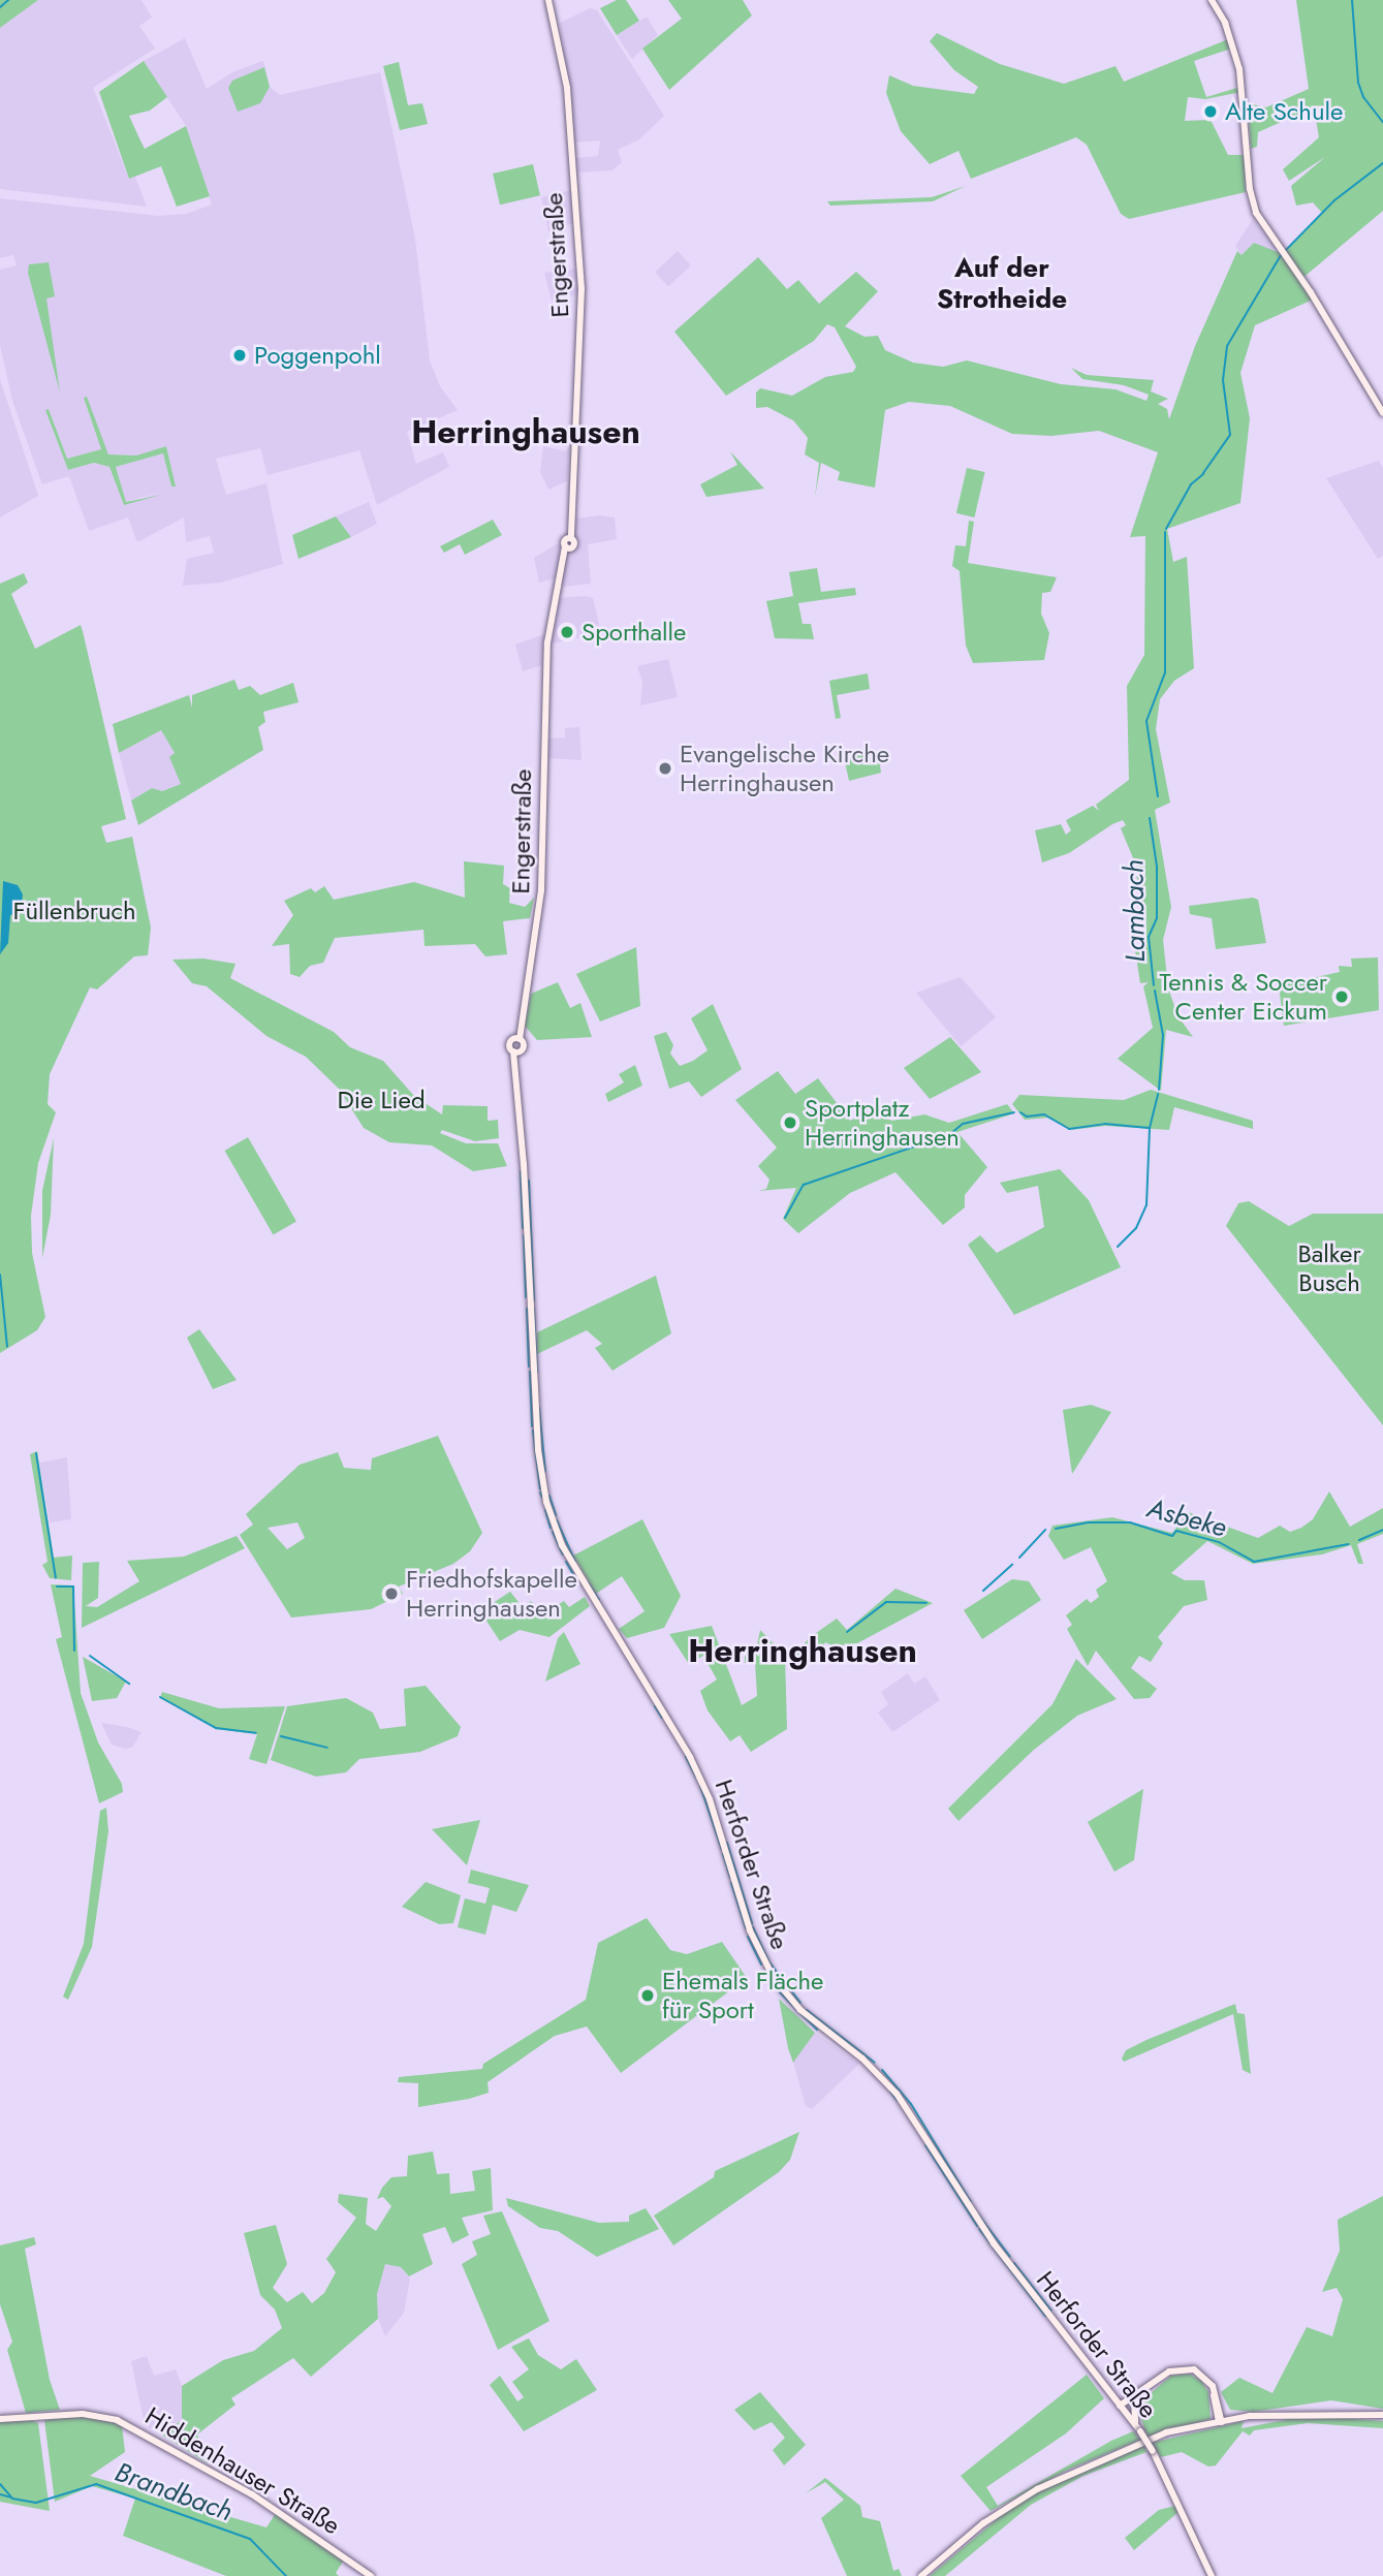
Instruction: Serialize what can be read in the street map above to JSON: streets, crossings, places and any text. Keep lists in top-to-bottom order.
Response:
{
  "streets": {
    "main road": ["Engerstraße", "Herforder Straße", "Hiddenhauser Straße"]
  },
  "districts": ["Auf der Strotheide", "Herringhausen", "Herringhausen"],
  "water": ["Lambach", "Asbeke", "Brandbach"],
  "parks": ["Füllenbruch", "Die Lied", "Balker Busch"],
  "places": [
    "Alte Schule",
    "Poggenpohl",
    "Sporthalle",
    "Evangelische Kirche Herringhausen",
    "Tennis & Soccer Center Eickum",
    "Sportplatz Herringhausen",
    "Friedhofskapelle Herringhausen",
    "Ehemals Fläche für Sport"
  ]
}
